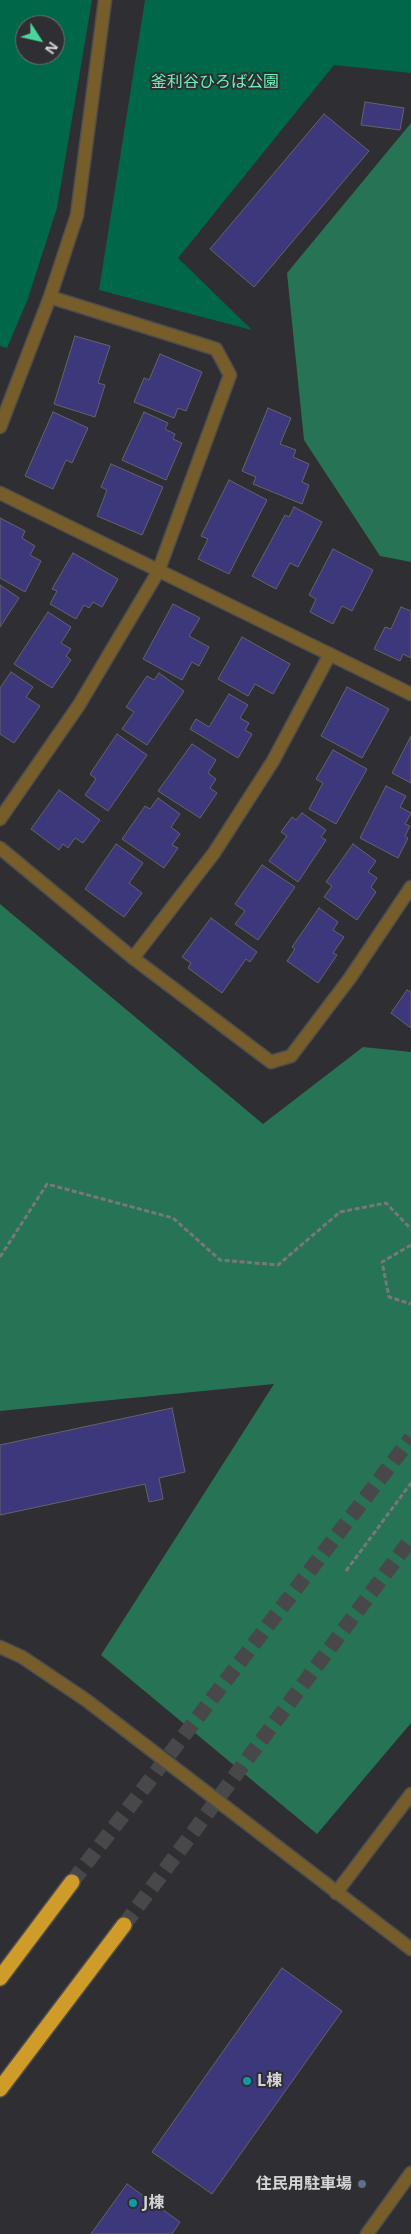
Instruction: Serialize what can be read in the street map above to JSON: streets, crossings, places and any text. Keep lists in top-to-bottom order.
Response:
{
  "parks": ["釜利谷ひろば公園"],
  "places": ["L棟", "住民用駐車場", "J棟"],
  "north": "bottom right"
}
